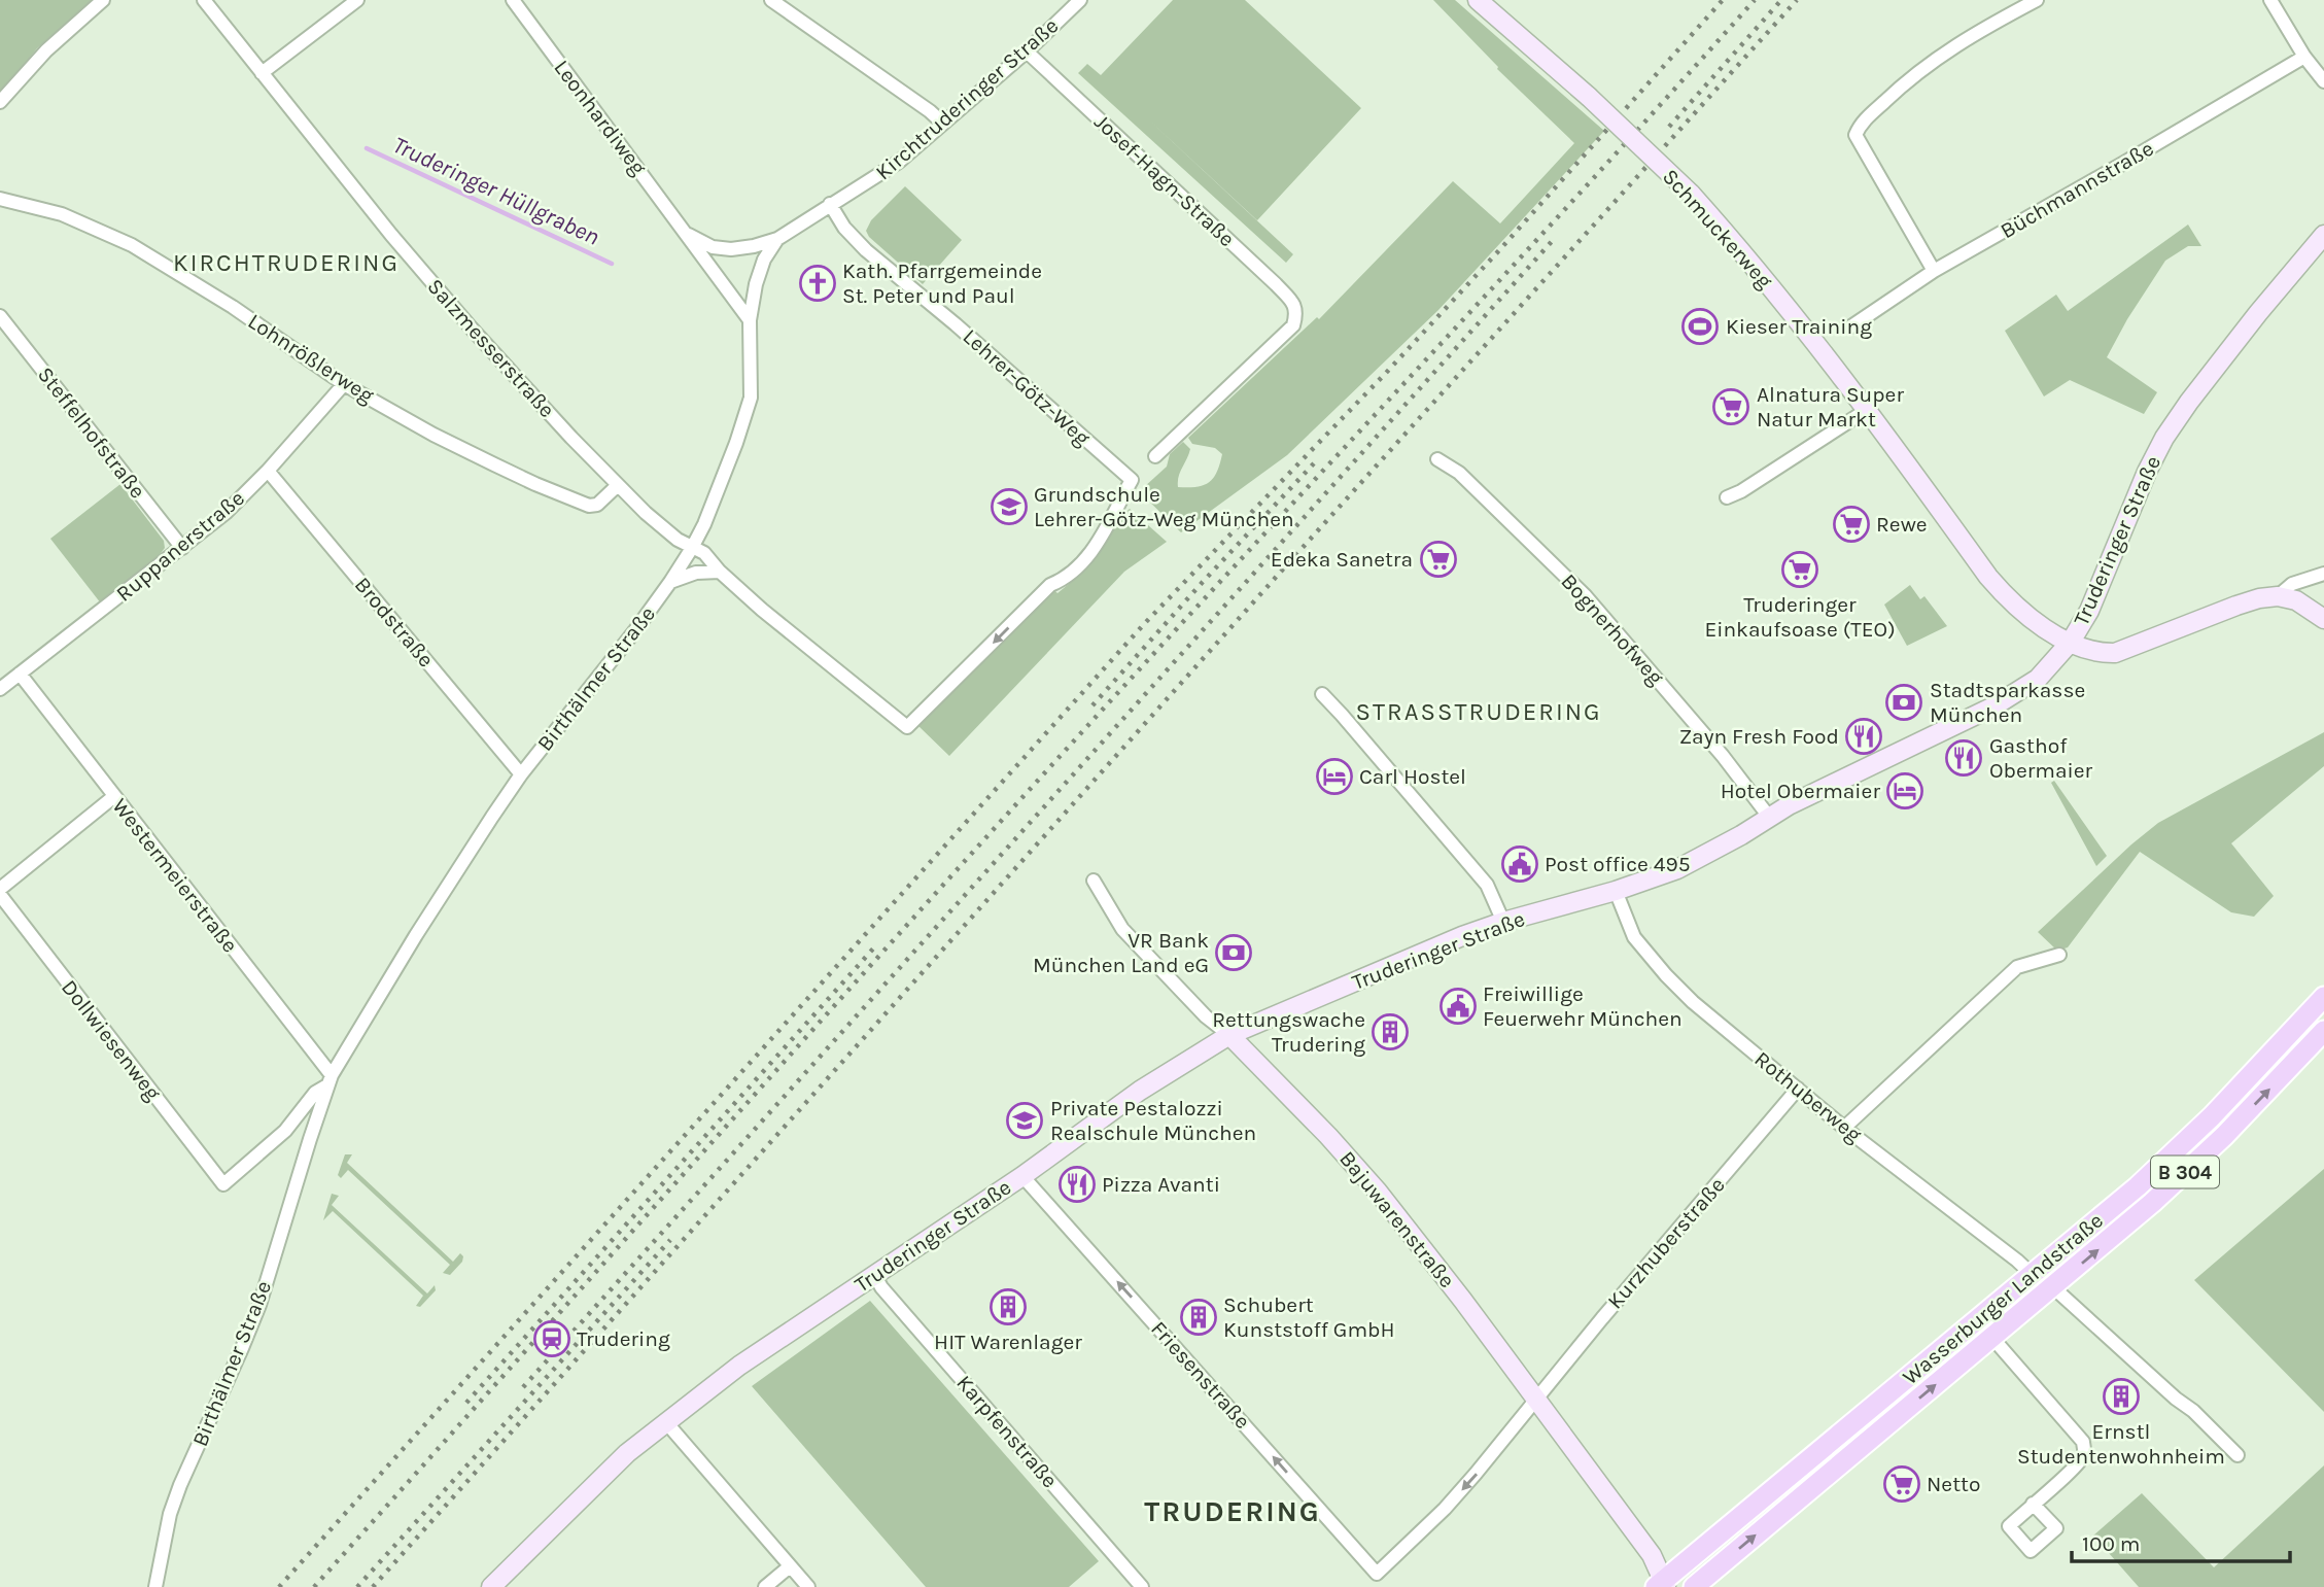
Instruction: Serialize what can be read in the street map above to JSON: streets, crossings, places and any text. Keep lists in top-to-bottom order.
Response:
{
  "streets": {
    "main road": ["B 304", "Wasserburger Landstraße"],
    "street": [
      "Kirchtruderinger Straße",
      "Leonhardiweg",
      "Josef-Hagn-Straße",
      "Büchmannstraße",
      "Schmuckerweg",
      "Salzmesserstraße",
      "Lohnrößlerweg",
      "Lehrer-Götz-Weg",
      "Steffelhofstraße",
      "Truderinger Straße",
      "Ruppanerstraße",
      "Brodstraße",
      "Bognerhofweg",
      "Birthälmer Straße",
      "Westermeierstraße",
      "Dollwiesenweg",
      "Rothuberweg",
      "Bajuwarenstraße",
      "Kurzhuberstraße",
      "Friesenstraße",
      "Karpfenstraße"
    ]
  },
  "crossings": [
    ["Kirchtruderinger Straße", "Josef-Hagn-Straße"],
    ["Kirchtruderinger Straße", "Lehrer-Götz-Weg"],
    ["Kirchtruderinger Straße", "Birthälmer Straße"],
    ["Leonhardiweg", "Birthälmer Straße"],
    ["Schmuckerweg", "Truderinger Straße"],
    ["Salzmesserstraße", "Lohnrößlerweg"],
    ["Salzmesserstraße", "Lehrer-Götz-Weg"],
    ["Salzmesserstraße", "Birthälmer Straße"],
    ["Lohnrößlerweg", "Ruppanerstraße"],
    ["Steffelhofstraße", "Ruppanerstraße"],
    ["Truderinger Straße", "Bognerhofweg"],
    ["Truderinger Straße", "Rothuberweg"],
    ["Truderinger Straße", "Bajuwarenstraße"],
    ["Truderinger Straße", "Friesenstraße"],
    ["Truderinger Straße", "Karpfenstraße"],
    ["Ruppanerstraße", "Brodstraße"],
    ["Ruppanerstraße", "Westermeierstraße"],
    ["Brodstraße", "Birthälmer Straße"],
    ["Birthälmer Straße", "Westermeierstraße"],
    ["Birthälmer Straße", "Dollwiesenweg"],
    ["Rothuberweg", "Kurzhuberstraße"],
    ["Rothuberweg", "Wasserburger Landstraße"],
    ["Bajuwarenstraße", "Kurzhuberstraße"],
    ["Bajuwarenstraße", "Wasserburger Landstraße"],
    ["Kurzhuberstraße", "Friesenstraße"]
  ],
  "one_way": ["Kurzhuberstraße", "Friesenstraße"],
  "districts": ["KIRCHTRUDERING", "STRASSTRUDERING", "TRUDERING"],
  "water": ["Truderinger Hüllgraben"],
  "places": {
    "church": ["Kath. Pfarrgemeinde St. Peter und Paul"],
    "sports": ["Kieser Training"],
    "supermarket": [
      "Alnatura Super Natur Markt",
      "Rewe",
      "Edeka Sanetra",
      "Truderinger Einkaufsoase (TEO)",
      "Netto"
    ],
    "school or university": ["Grundschule Lehrer-Götz-Weg München", "Private Pestalozzi Realschule München"],
    "bank": ["Stadtsparkasse München", "VR Bank München Land eG"],
    "restaurant": ["Zayn Fresh Food", "Gasthof Obermaier", "Pizza Avanti"],
    "hotel": ["Carl Hostel", "Hotel Obermaier"],
    "public building": ["Post office 495", "Freiwillige Feuerwehr München"],
    "building": [
      "Rettungswache Trudering",
      "HIT Warenlager",
      "Schubert Kunststoff GmbH",
      "Ernstl Studentenwohnheim"
    ],
    "station": ["Trudering"]
  },
  "scale_bar": "100 m"
}
